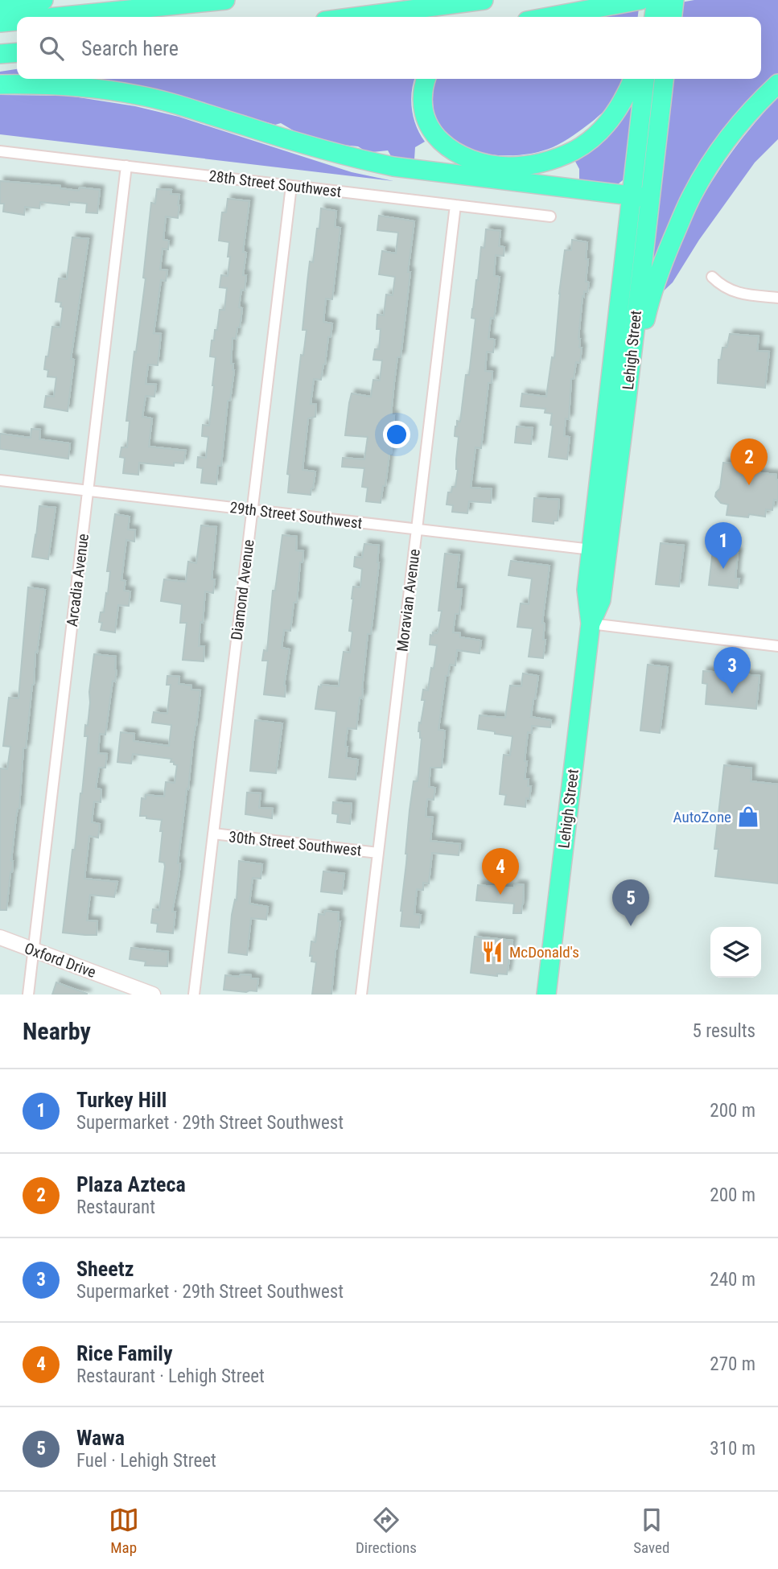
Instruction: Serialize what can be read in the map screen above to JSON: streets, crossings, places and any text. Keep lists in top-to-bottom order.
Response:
{
  "streets": {
    "highway": ["Lehigh Street"],
    "main road": ["Oxford Drive"],
    "street": [
      "28th Street Southwest",
      "29th Street Southwest",
      "Arcadia Avenue",
      "Diamond Avenue",
      "Moravian Avenue",
      "30th Street Southwest"
    ]
  },
  "crossings": [
    ["28th Street Southwest", "Arcadia Avenue"],
    ["28th Street Southwest", "Diamond Avenue"],
    ["28th Street Southwest", "Moravian Avenue"],
    ["Lehigh Street", "29th Street Southwest"],
    ["29th Street Southwest", "Arcadia Avenue"],
    ["29th Street Southwest", "Diamond Avenue"],
    ["29th Street Southwest", "Moravian Avenue"],
    ["Arcadia Avenue", "Oxford Drive"],
    ["Diamond Avenue", "30th Street Southwest"],
    ["Moravian Avenue", "30th Street Southwest"]
  ],
  "places": {
    "shop": ["AutoZone"],
    "restaurant": ["McDonald's"]
  },
  "page": {
    "search": "Search here",
    "pins": [
      "2",
      "1",
      "3",
      "4",
      "5"
    ],
    "heading": ["Nearby", "5 results"],
    "list": [
      {
        "mark": "1",
        "name": "Turkey Hill",
        "note": "Supermarket · 29th Street Southwest",
        "value": "200 m"
      },
      {
        "mark": "2",
        "name": "Plaza Azteca",
        "note": "Restaurant",
        "value": "200 m"
      },
      {
        "mark": "3",
        "name": "Sheetz",
        "note": "Supermarket · 29th Street Southwest",
        "value": "240 m"
      },
      {
        "mark": "4",
        "name": "Rice Family",
        "note": "Restaurant · Lehigh Street",
        "value": "270 m"
      },
      {
        "mark": "5",
        "name": "Wawa",
        "note": "Fuel · Lehigh Street",
        "value": "310 m"
      }
    ],
    "nav": ["Map", "Directions", "Saved"]
  }
}
